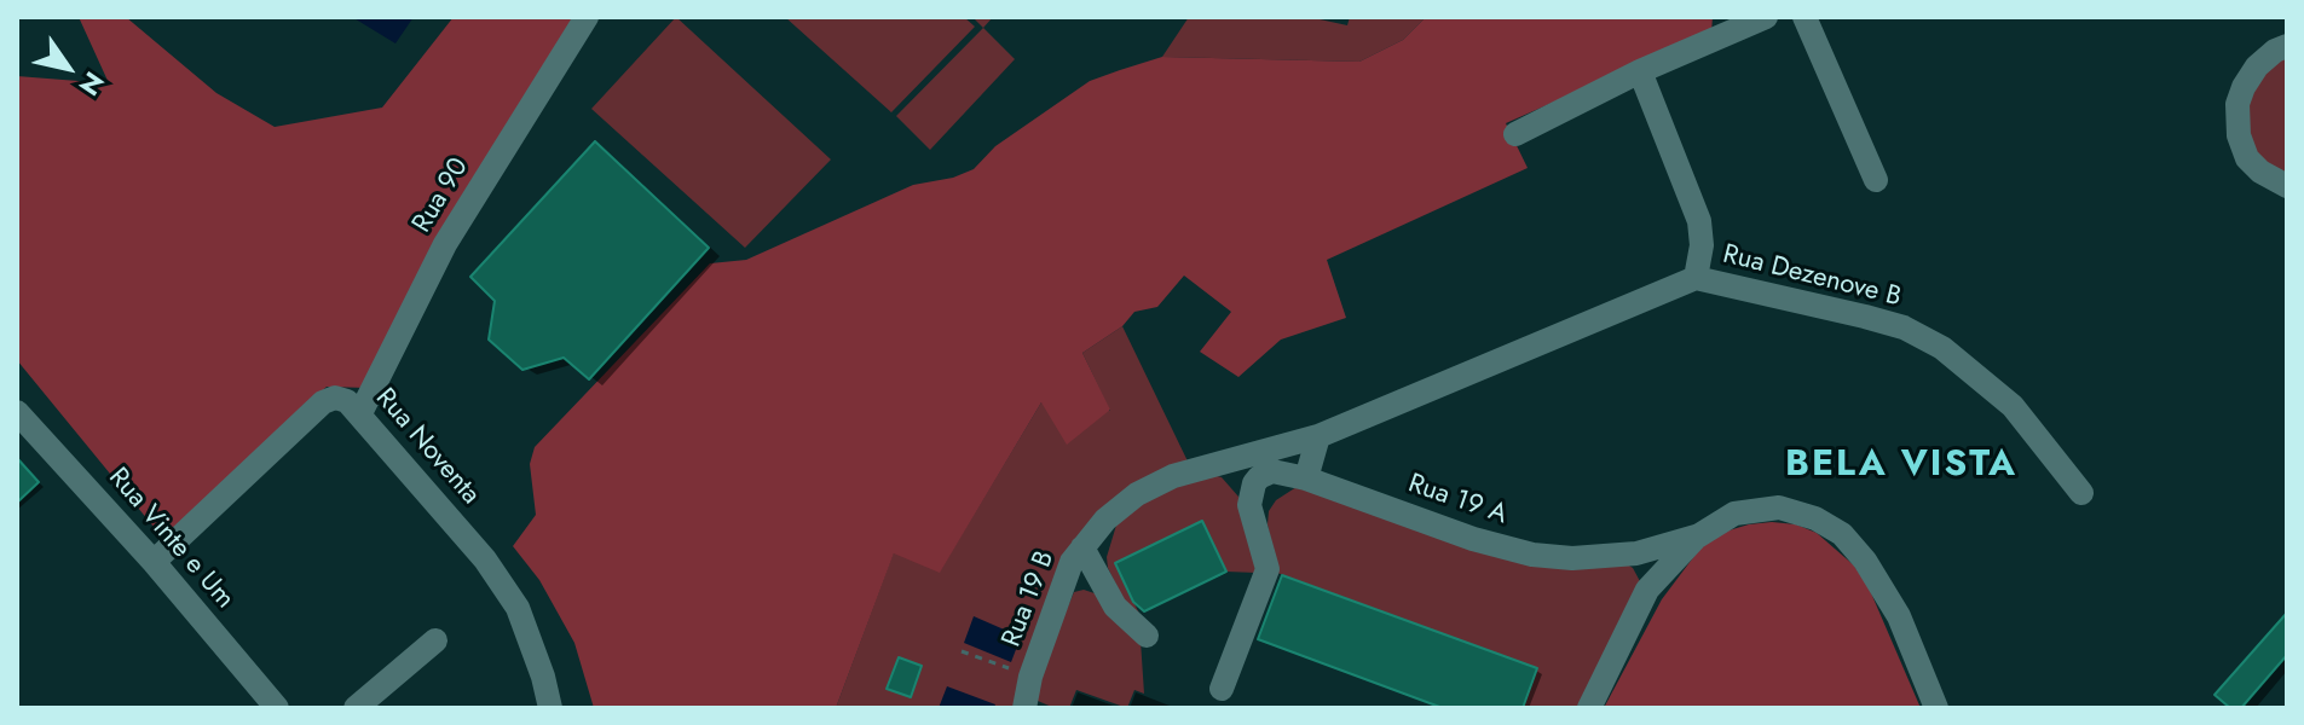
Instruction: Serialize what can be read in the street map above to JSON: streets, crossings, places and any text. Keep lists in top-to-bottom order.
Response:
{
  "streets": {
    "street": [
      "Rua 90",
      "Rua Dezenove B",
      "Rua Noventa",
      "Rua 19 A",
      "Rua Vinte e Um",
      "Rua 19 B"
    ]
  },
  "crossings": [
    ["Rua 90", "Rua Noventa"],
    ["Rua Dezenove B", "Rua 19 B"],
    ["Rua Noventa", "Rua Vinte e Um"]
  ],
  "districts": ["BELA VISTA"],
  "north": "bottom right"
}
